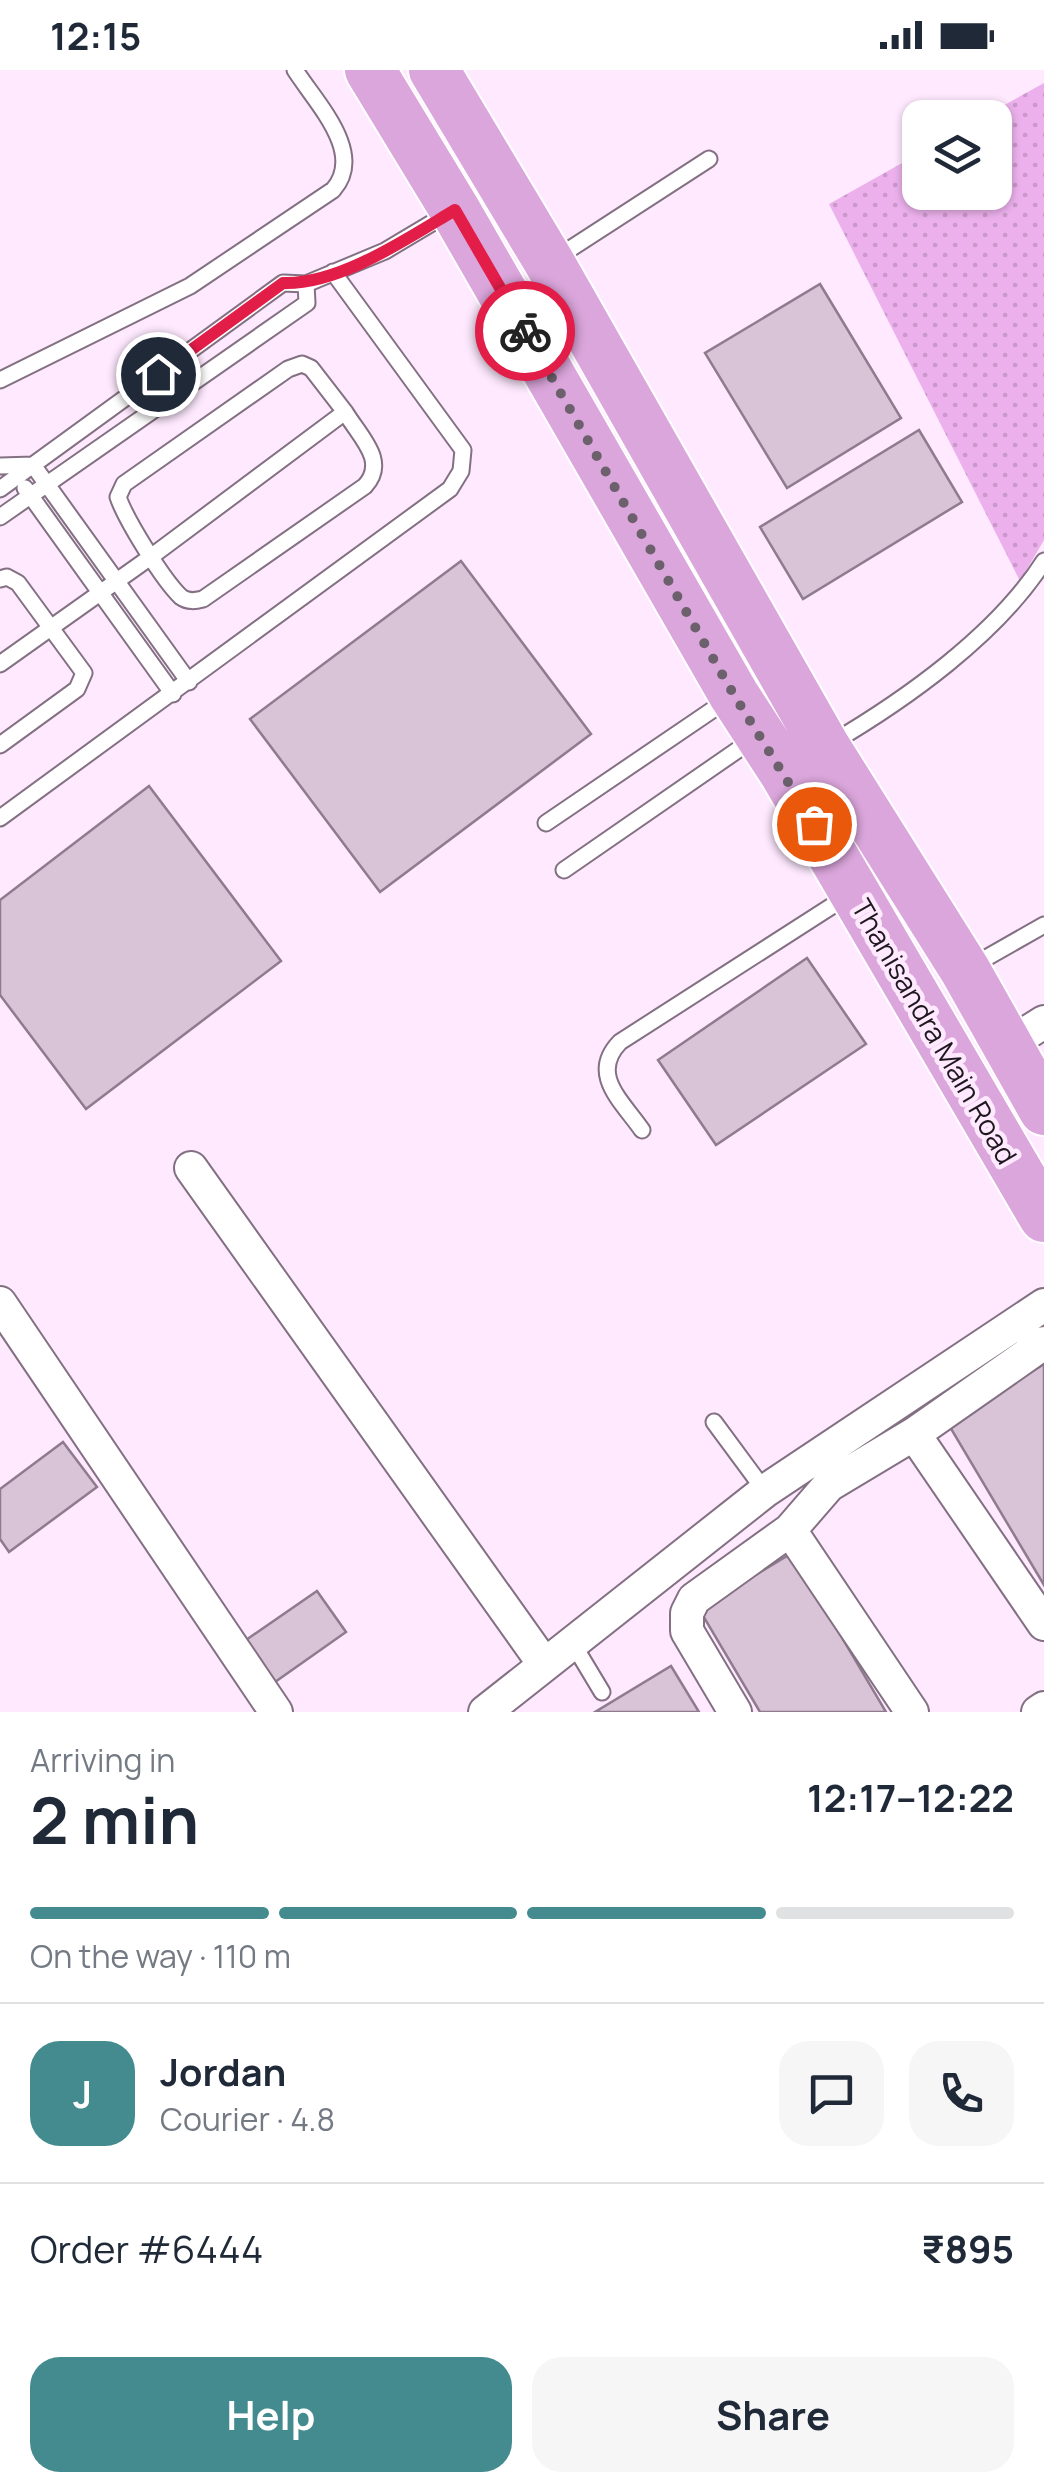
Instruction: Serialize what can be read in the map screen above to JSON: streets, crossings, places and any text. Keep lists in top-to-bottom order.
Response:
{
  "streets": {
    "main road": ["Thanisandra Main Road"]
  },
  "page": {
    "status": "12:15",
    "heading": ["2 min", "Arriving in", "12:17–12:22"],
    "panel": [
      "Jordan",
      "Courier · 4.8",
      "Order #6444",
      "₹895"
    ],
    "bar": "On the way · 110 m",
    "round": "J",
    "buttons": ["Help", "Share"]
  }
}
